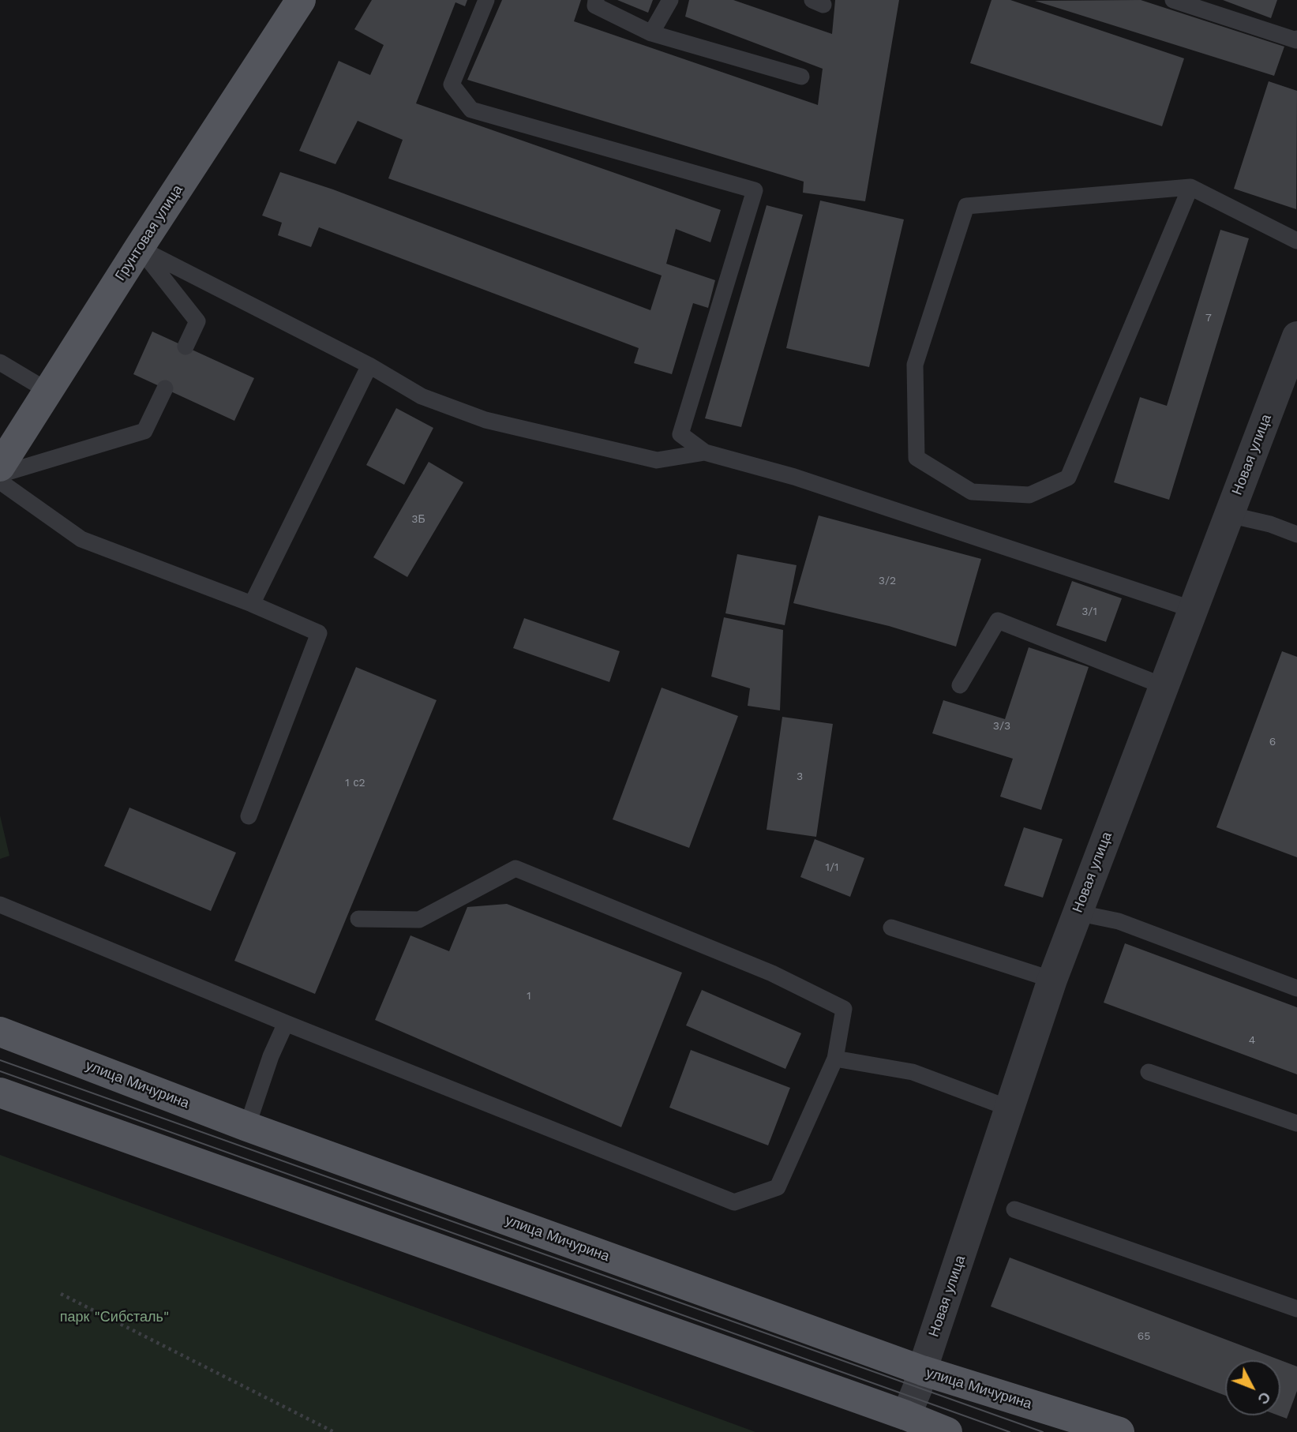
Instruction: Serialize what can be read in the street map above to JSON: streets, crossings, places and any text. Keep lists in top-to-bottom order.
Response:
{
  "streets": {
    "main road": ["Грунтовая улица", "улица Мичурина"],
    "street": ["Новая улица"]
  },
  "crossings": [
    ["Новая улица", "улица Мичурина"]
  ],
  "parks": ["парк \"Сибсталь\""],
  "house_numbers": [
    "7",
    "3Б",
    "3/2",
    "3/1",
    "3/3",
    "6",
    "3",
    "1 с2",
    "1/1",
    "1",
    "4",
    "65"
  ],
  "north": "bottom right"
}
